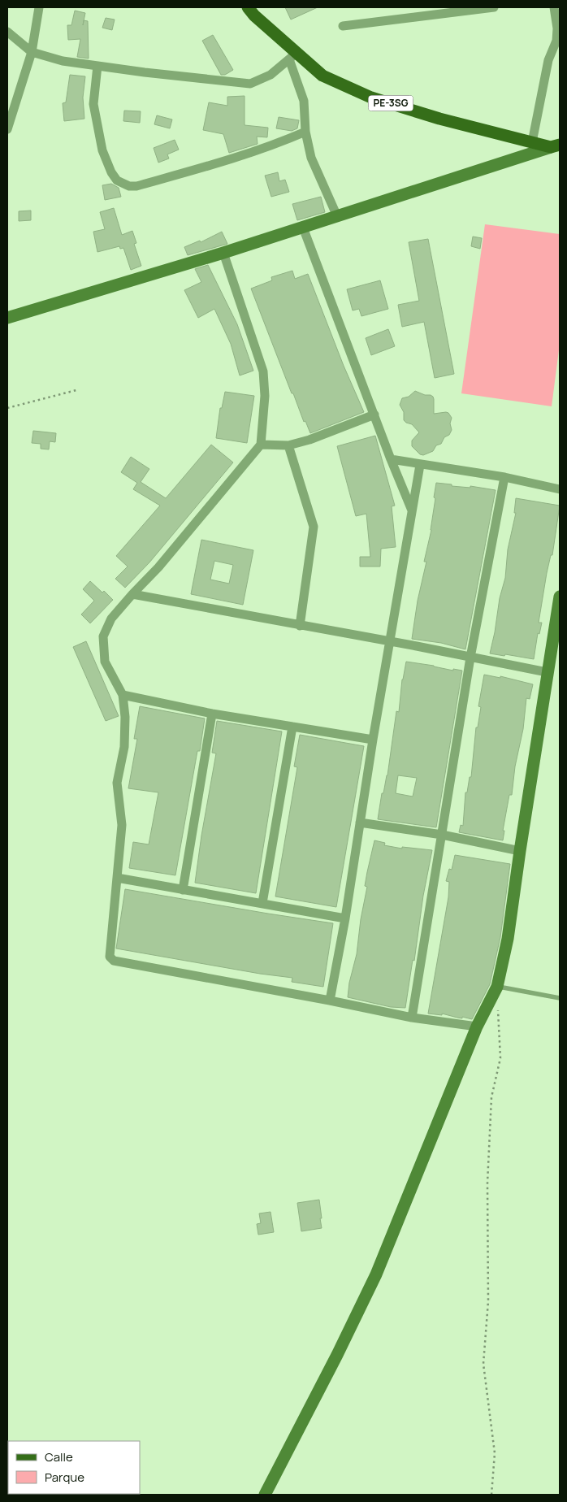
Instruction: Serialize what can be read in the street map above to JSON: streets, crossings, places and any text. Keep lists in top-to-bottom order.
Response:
{
  "streets": {
    "main road": ["PE-3SG"]
  },
  "legend": ["Calle", "Parque"]
}
